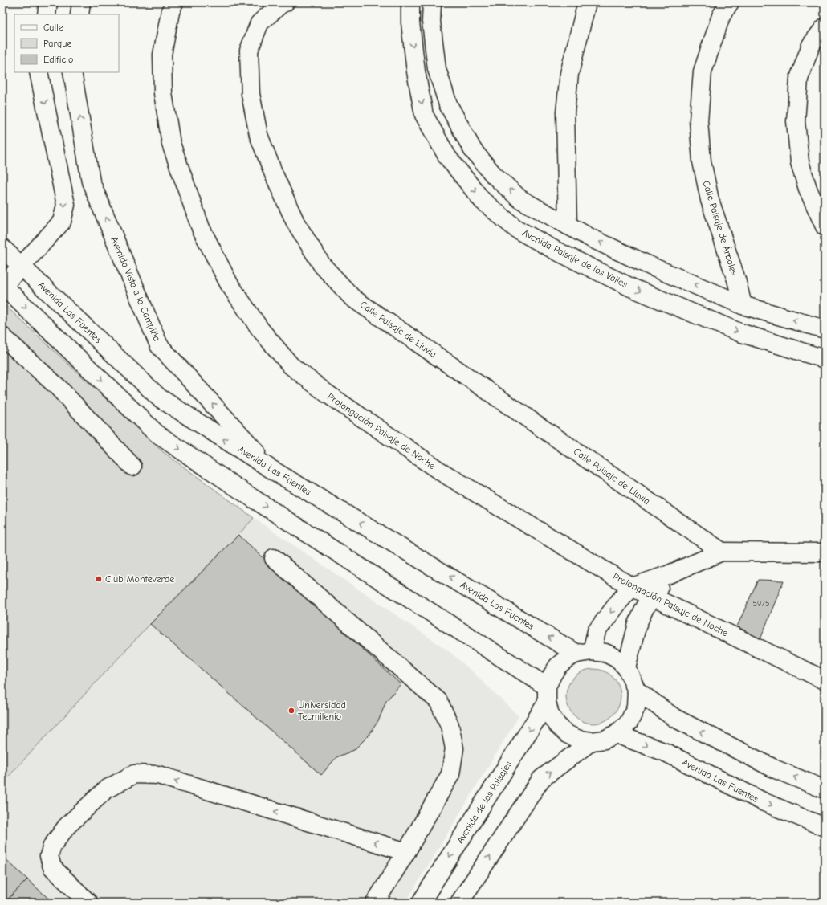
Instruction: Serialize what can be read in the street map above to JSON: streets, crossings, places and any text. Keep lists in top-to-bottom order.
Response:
{
  "streets": {
    "street": [
      "Calle Paisaje de Árboles",
      "Avenida Paisaje de los Valles",
      "Avenida Vista a la Campiña",
      "Avenida Las Fuentes",
      "Calle Paisaje de Lluvia",
      "Prolongación Paisaje de Noche",
      "Avenida de los Paisajes"
    ]
  },
  "crossings": [
    ["Avenida Vista a la Campiña", "Avenida Las Fuentes"],
    ["Avenida Las Fuentes", "Avenida de los Paisajes"]
  ],
  "places": ["Club Monteverde", "Universidad Tecmilenio"],
  "house_numbers": ["5975"],
  "legend": ["Calle", "Parque", "Edificio"]
}
